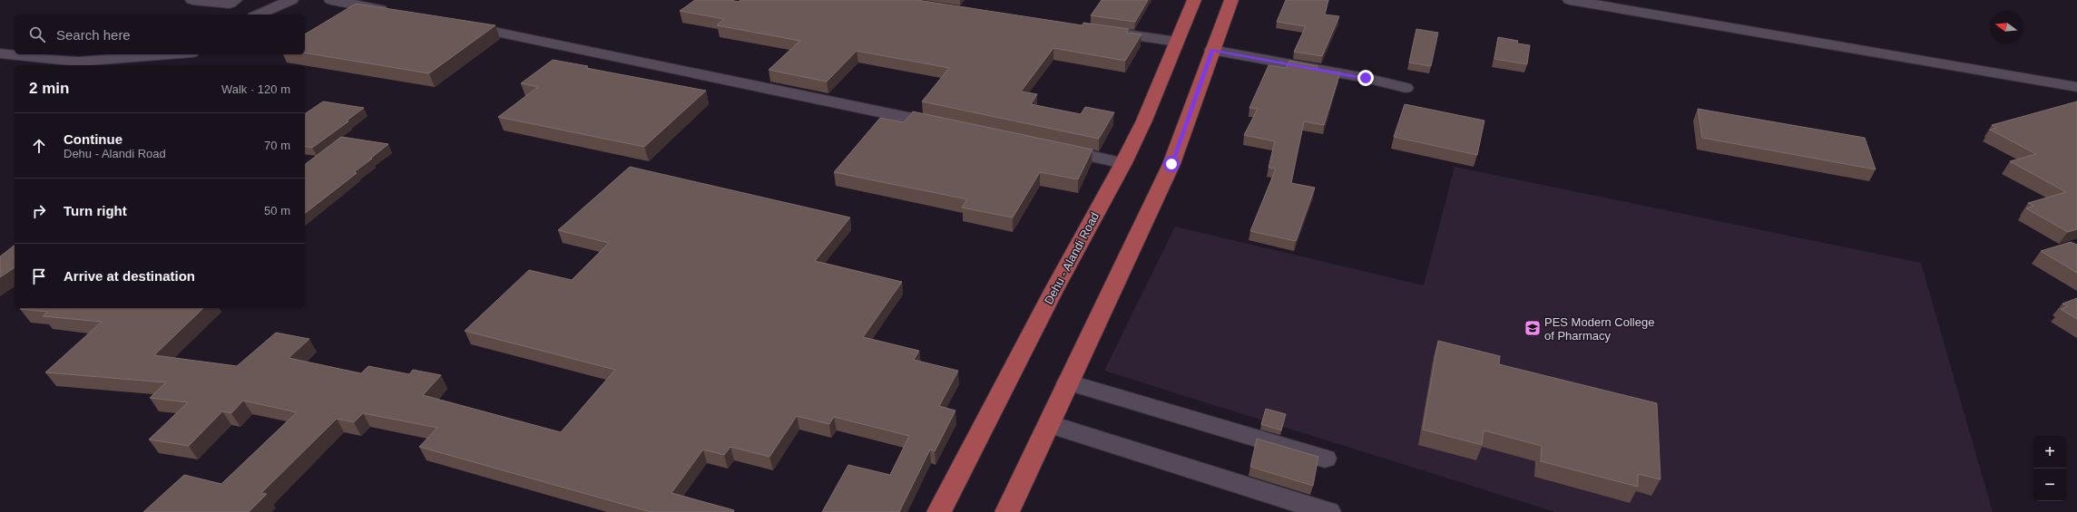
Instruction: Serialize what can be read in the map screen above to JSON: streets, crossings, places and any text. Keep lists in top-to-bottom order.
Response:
{
  "streets": {
    "main road": ["Dehu - Alandi Road"]
  },
  "places": {
    "school or university": ["PES Modern College of Pharmacy"]
  },
  "north": "left",
  "page": {
    "search": "Search here",
    "heading": ["2 min", "Walk · 120 m"],
    "list": [
      ["Continue", "Dehu - Alandi Road", "70 m"],
      ["Turn right", "50 m"],
      "Arrive at destination"
    ],
    "map_buttons": ["+", "−"]
  }
}
